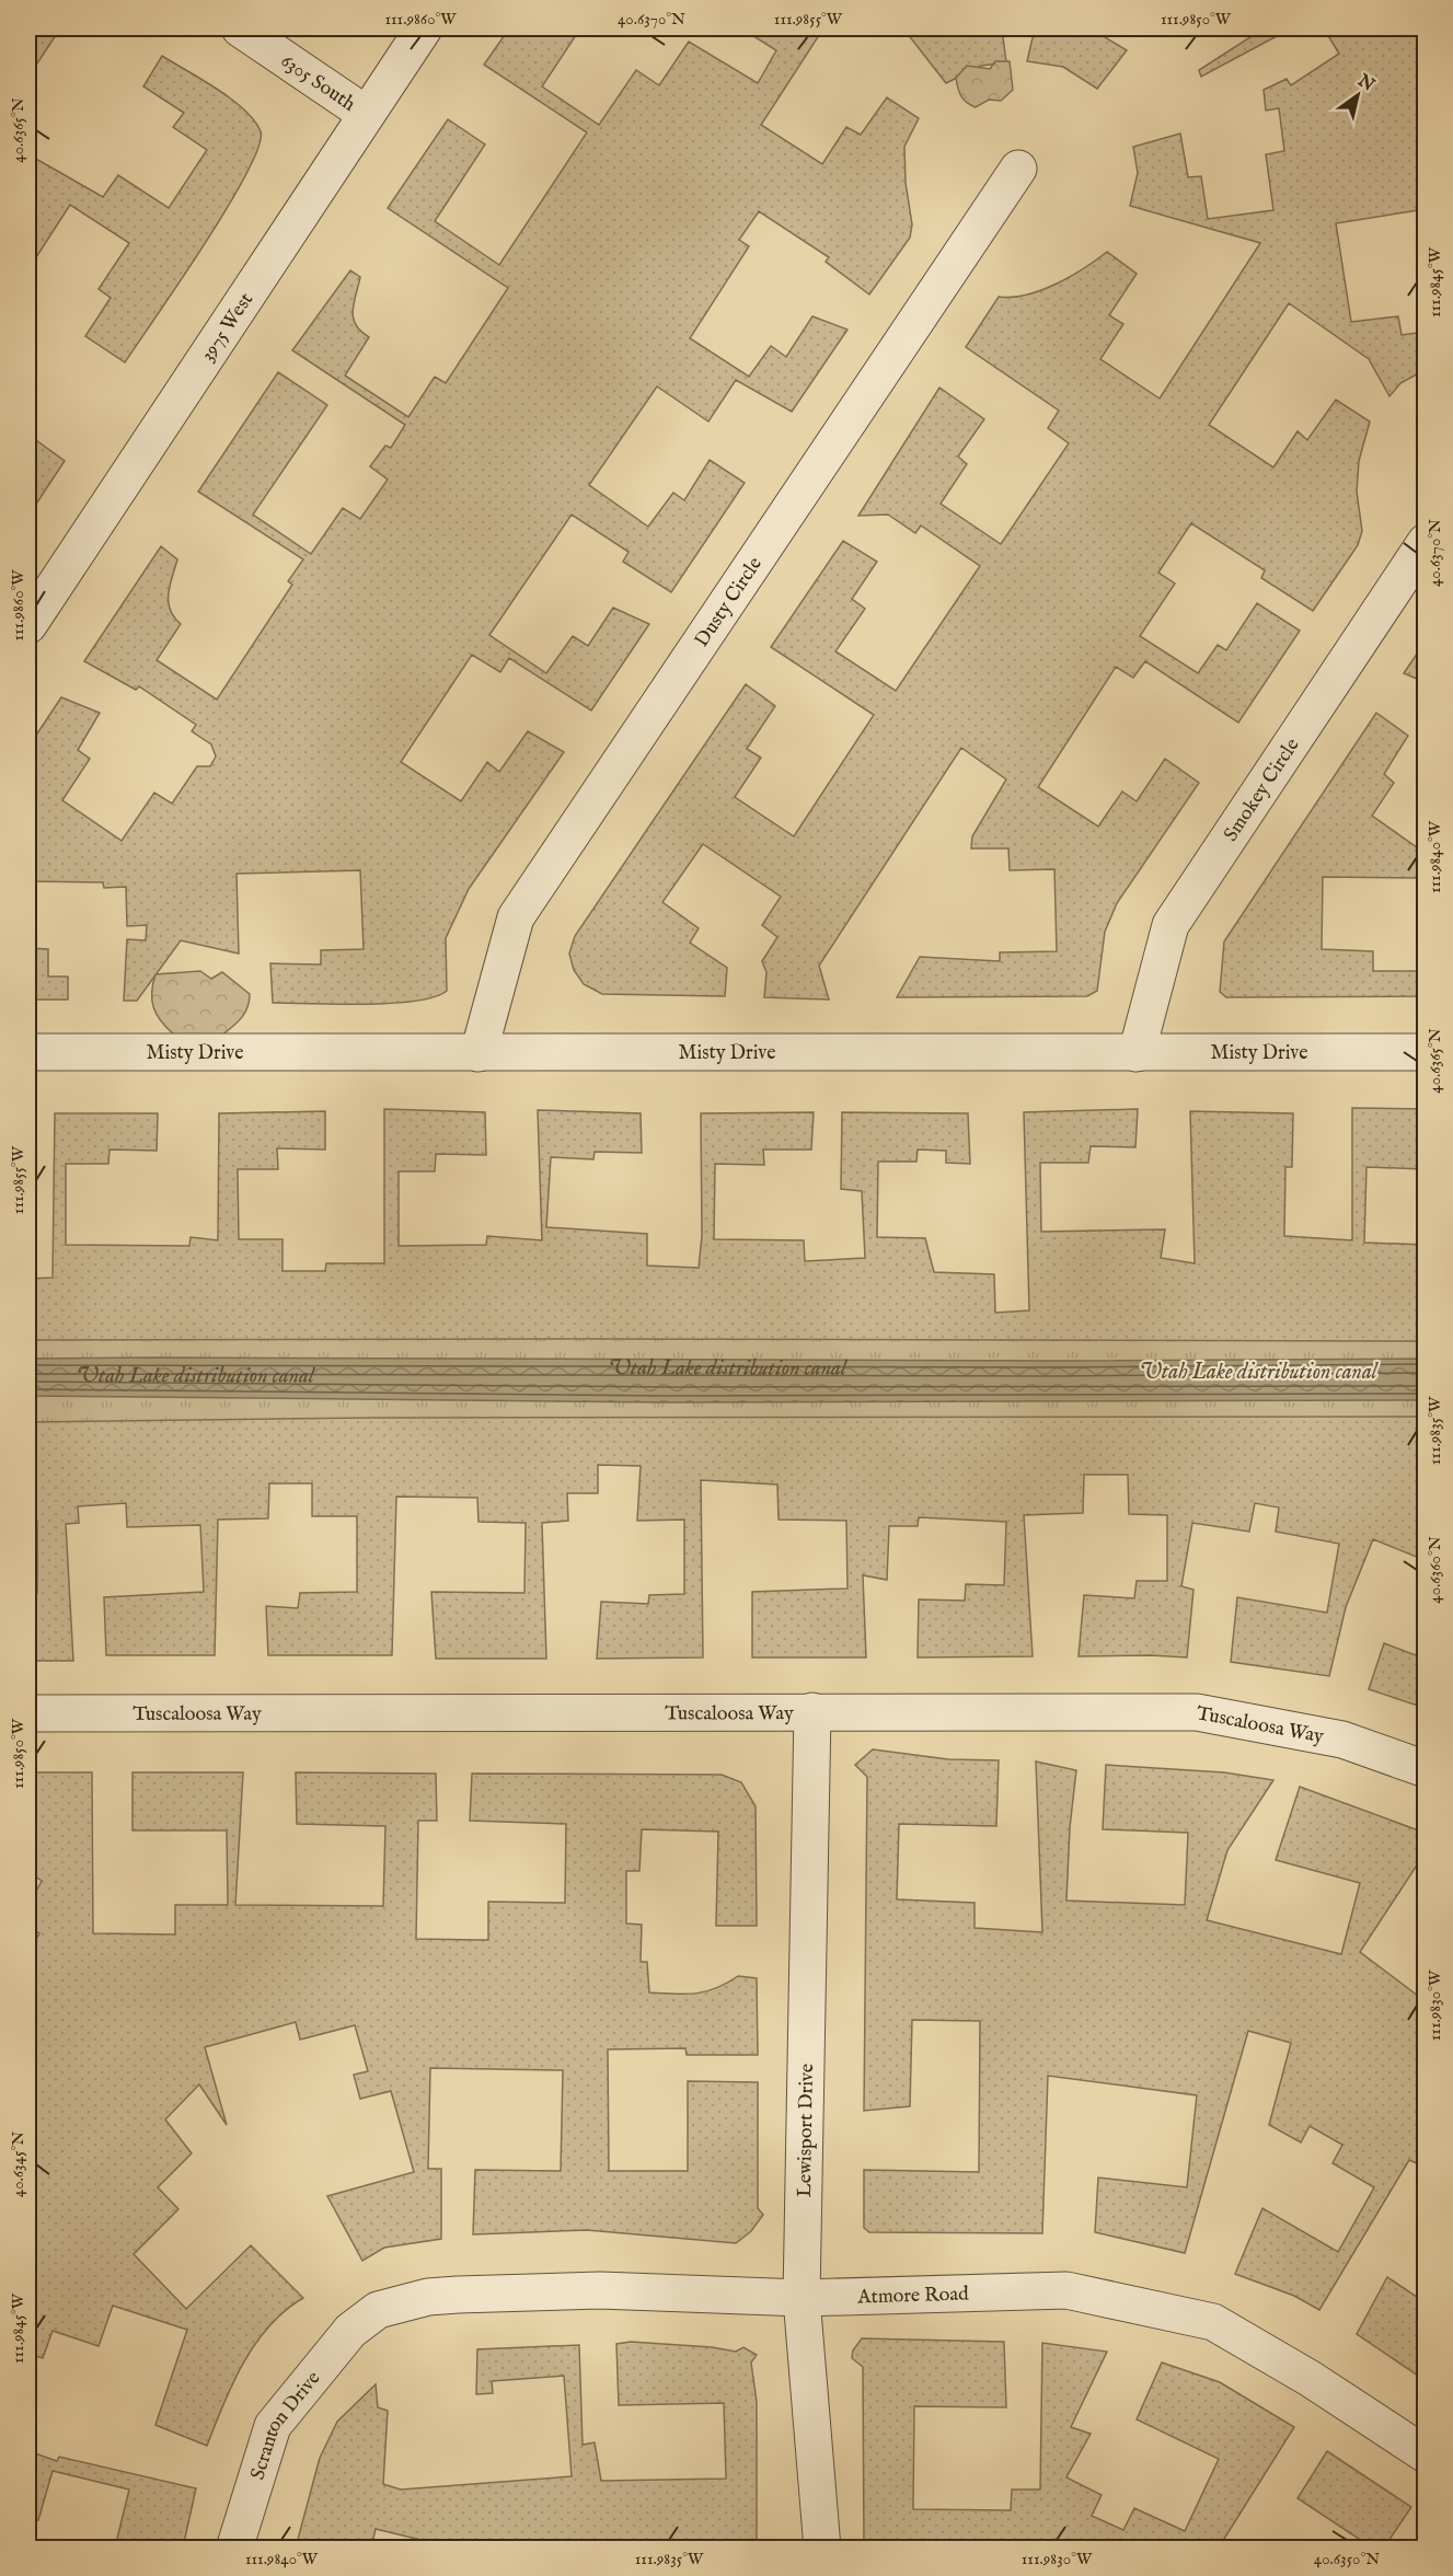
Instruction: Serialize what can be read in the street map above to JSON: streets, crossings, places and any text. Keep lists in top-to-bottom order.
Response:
{
  "streets": {
    "street": [
      "6305 South",
      "3975 West",
      "Dusty Circle",
      "Smokey Circle",
      "Misty Drive",
      "Tuscaloosa Way",
      "Lewisport Drive",
      "Atmore Road",
      "Scranton Drive"
    ]
  },
  "crossings": [
    ["6305 South", "3975 West"],
    ["Dusty Circle", "Misty Drive"],
    ["Smokey Circle", "Misty Drive"],
    ["Tuscaloosa Way", "Lewisport Drive"],
    ["Lewisport Drive", "Atmore Road"],
    ["Atmore Road", "Scranton Drive"]
  ],
  "water": ["Utah Lake distribution canal"],
  "north": "top right",
  "coordinates": [
    "111.9860°W",
    "40.6370°N",
    "111.9855°W",
    "111.9850°W",
    "40.6365°N",
    "111.9845°W",
    "111.9840°W",
    "111.9835°W",
    "40.6360°N",
    "111.9830°W",
    "40.6345°N",
    "40.6350°N"
  ]
}
